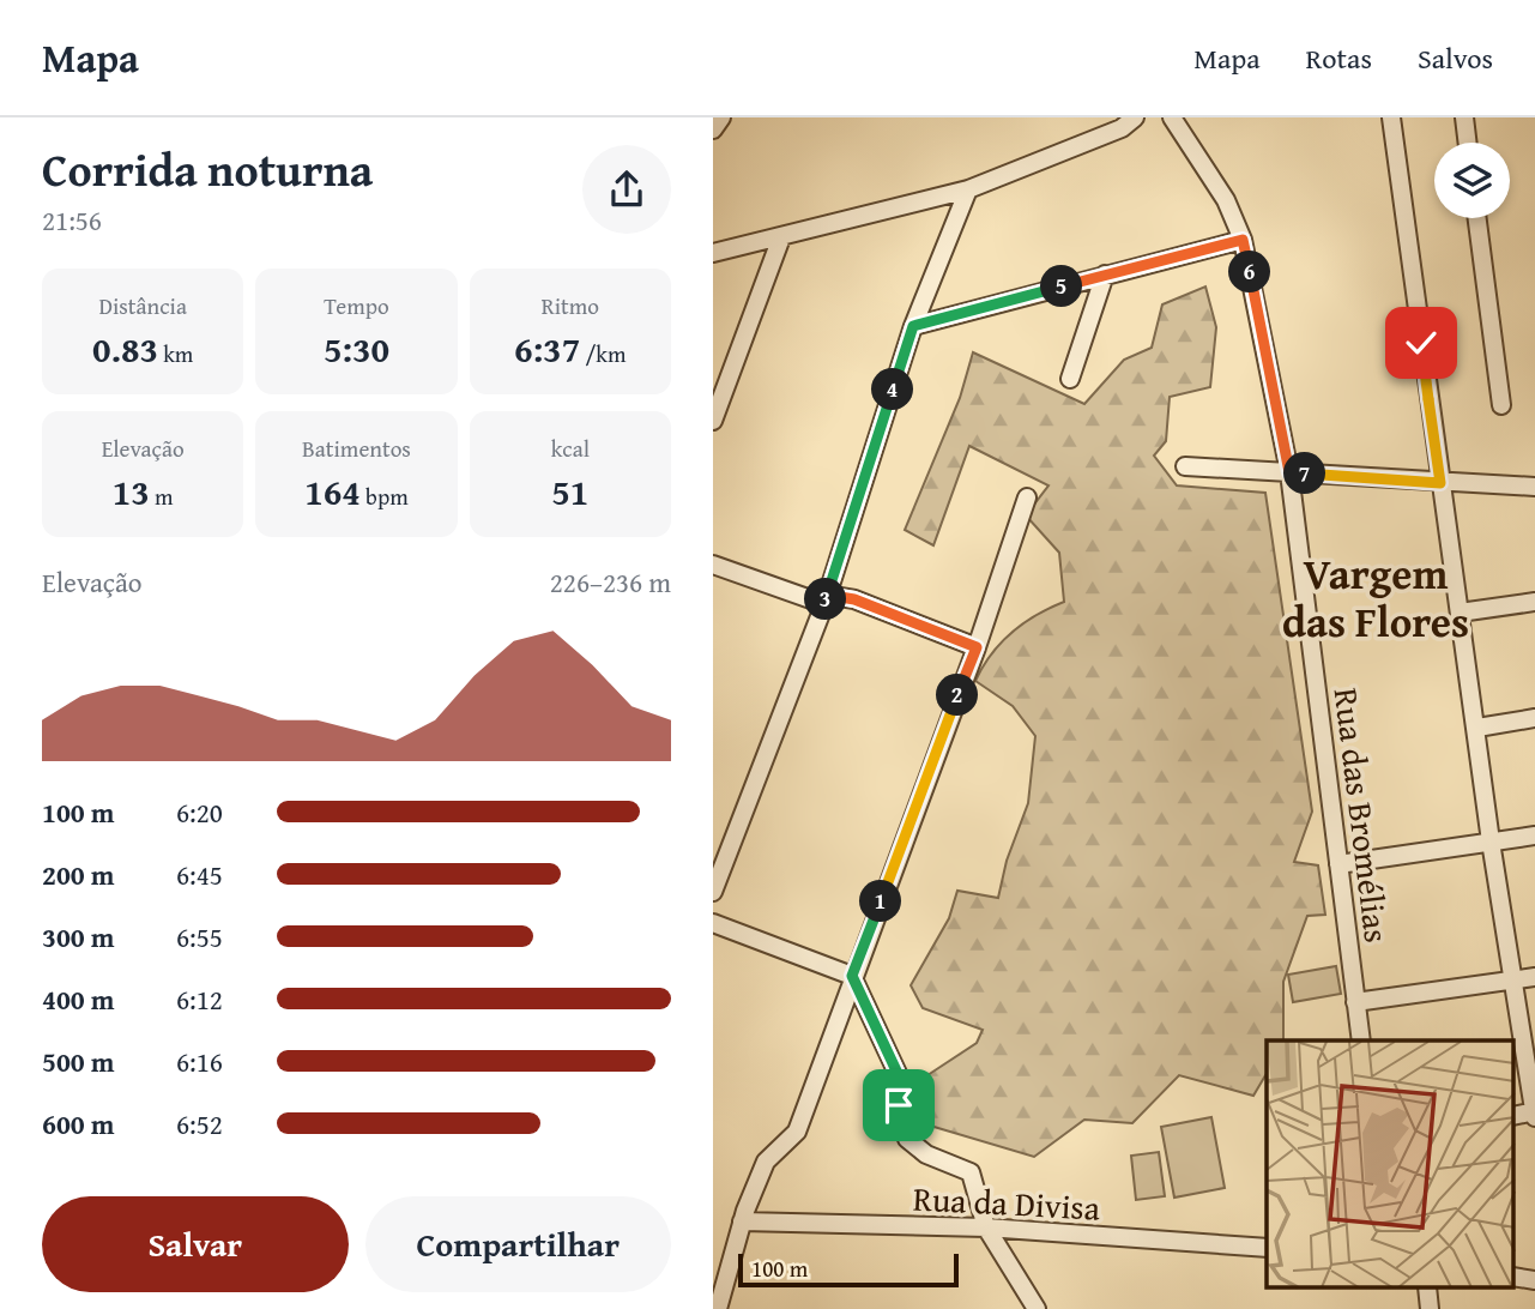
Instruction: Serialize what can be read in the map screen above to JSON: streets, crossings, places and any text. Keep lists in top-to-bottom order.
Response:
{
  "streets": {
    "street": ["Rua das Bromélias", "Rua da Divisa"]
  },
  "districts": ["Vargem das Flores"],
  "scale_bar": "100 m",
  "page": {
    "header": "Mapa",
    "nav": ["Mapa", "Rotas", "Salvos"],
    "heading": ["Corrida noturna", "21:56"],
    "pins": [
      "6",
      "5",
      "4",
      "7",
      "3",
      "2",
      "1"
    ],
    "stats": [
      ["Distância", "0.83 km"],
      ["Tempo", "5:30"],
      ["Ritmo", "6:37 /km"],
      ["Elevação", "13 m"],
      ["Batimentos", "164 bpm"],
      ["kcal", "51"]
    ],
    "chart": ["Elevação", "226–236 m"],
    "list": [
      {
        "name": "100 m",
        "note": "6:20"
      },
      {
        "name": "200 m",
        "note": "6:45"
      },
      {
        "name": "300 m",
        "note": "6:55"
      },
      {
        "name": "400 m",
        "note": "6:12"
      },
      {
        "name": "500 m",
        "note": "6:16"
      },
      {
        "name": "600 m",
        "note": "6:52"
      }
    ],
    "buttons": ["Salvar", "Compartilhar"],
    "scale": "100 m"
  }
}
